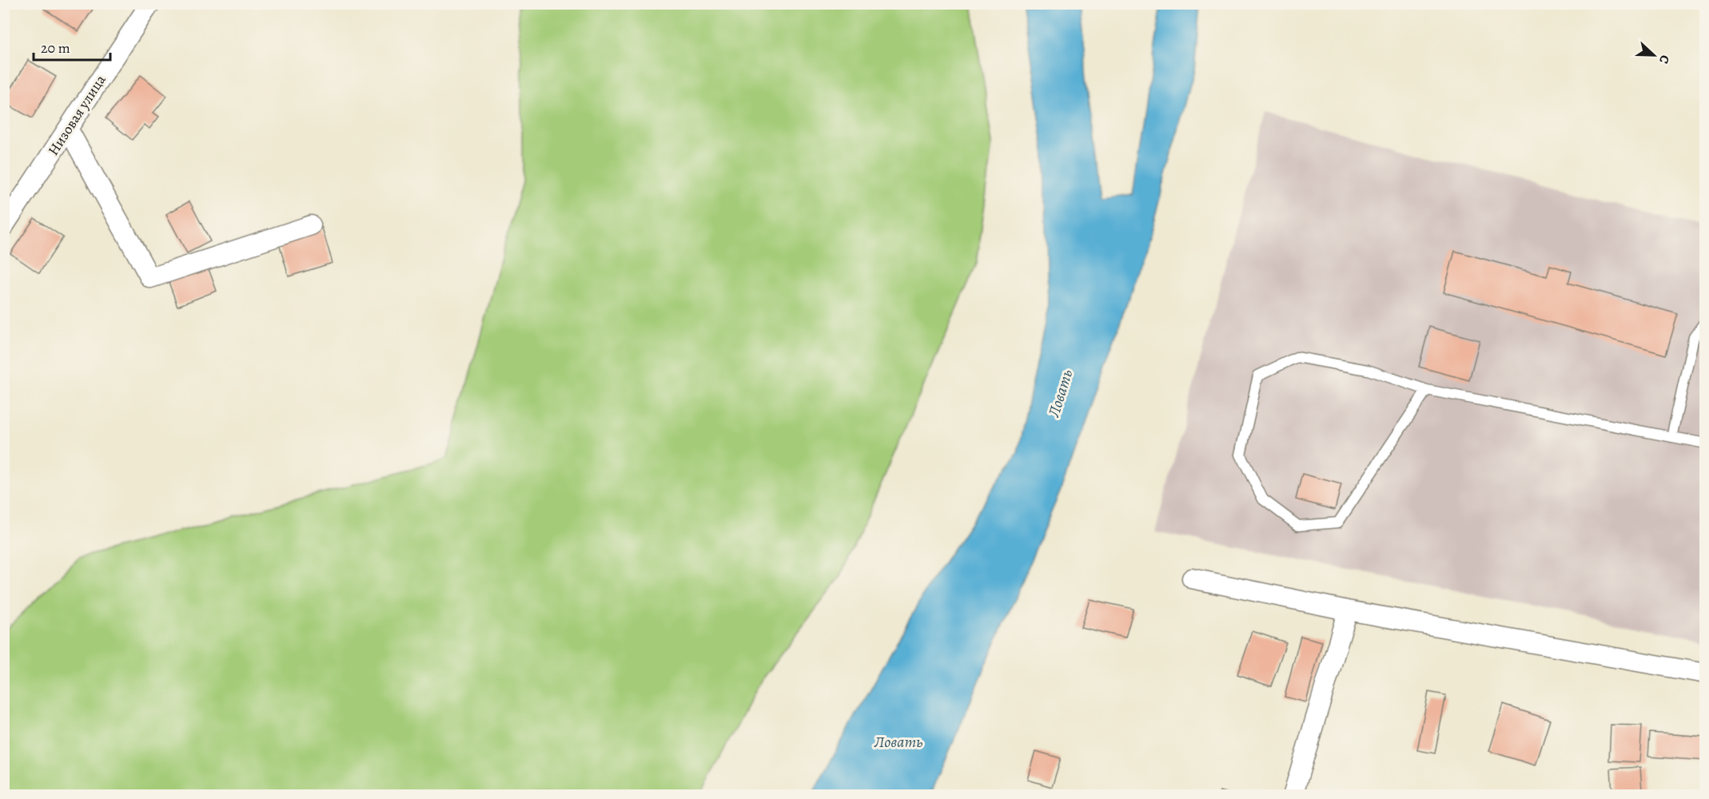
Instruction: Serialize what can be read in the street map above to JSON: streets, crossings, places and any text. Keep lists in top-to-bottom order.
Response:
{
  "streets": {
    "street": ["Низовая улица"]
  },
  "water": ["Ловать"],
  "scale_bar": "20 m",
  "north": "right"
}
